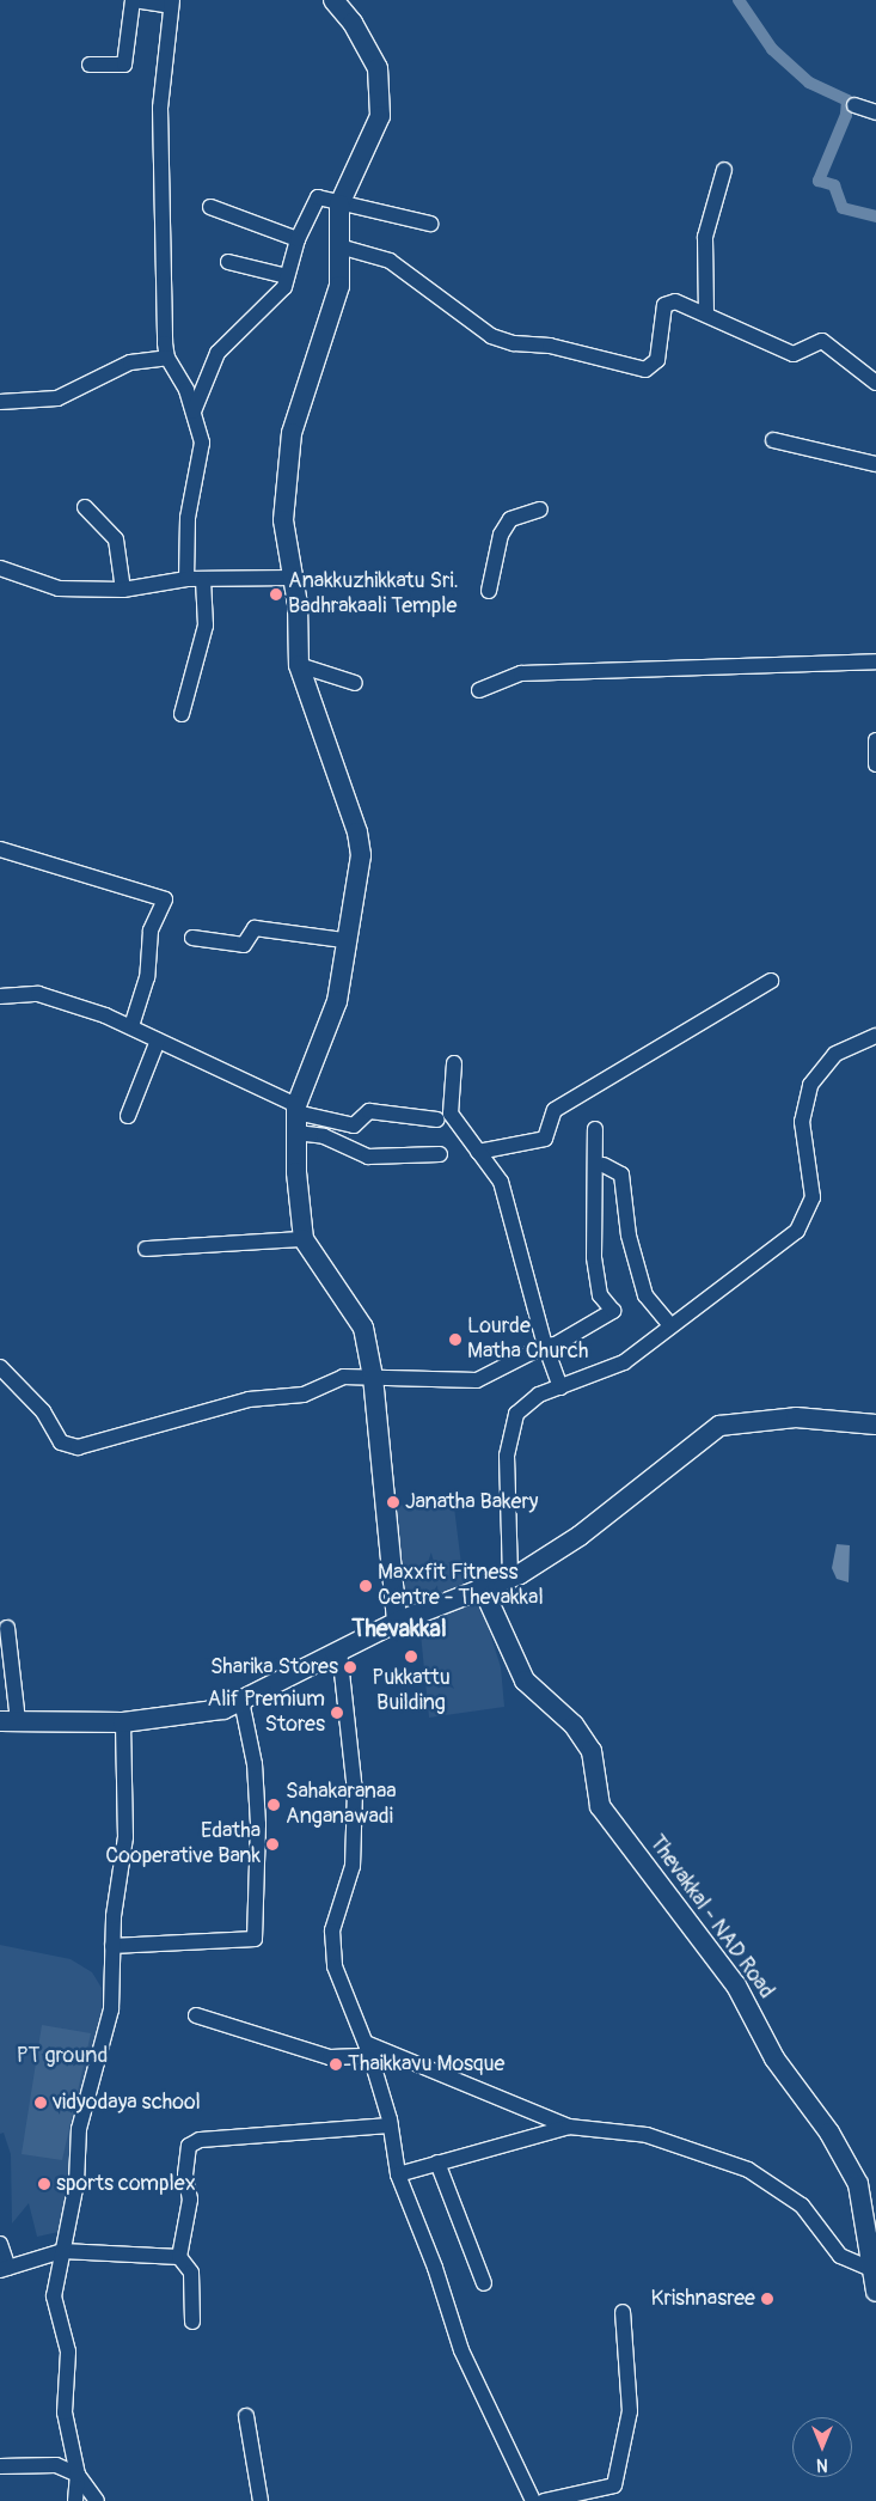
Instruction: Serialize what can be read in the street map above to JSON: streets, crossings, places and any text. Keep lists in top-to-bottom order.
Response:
{
  "streets": {
    "main road": ["Thevakkal - NAD Road"]
  },
  "districts": ["Thevakkal"],
  "parks": ["PT ground"],
  "places": [
    "Anakkuzhikkatu Sri. Badhrakaali Temple",
    "Lourde Matha Church",
    "Janatha Bakery",
    "Maxxfit Fitness Centre - Thevakkal",
    "Pukkattu Building",
    "Sharika Stores",
    "Alif Premium Stores",
    "Sahakaranaa Anganawadi",
    "Edatha Cooperative Bank",
    "Thaikkavu Mosque",
    "vidyodaya school",
    "sports complex",
    "Krishnasree"
  ],
  "north": "bottom"
}
